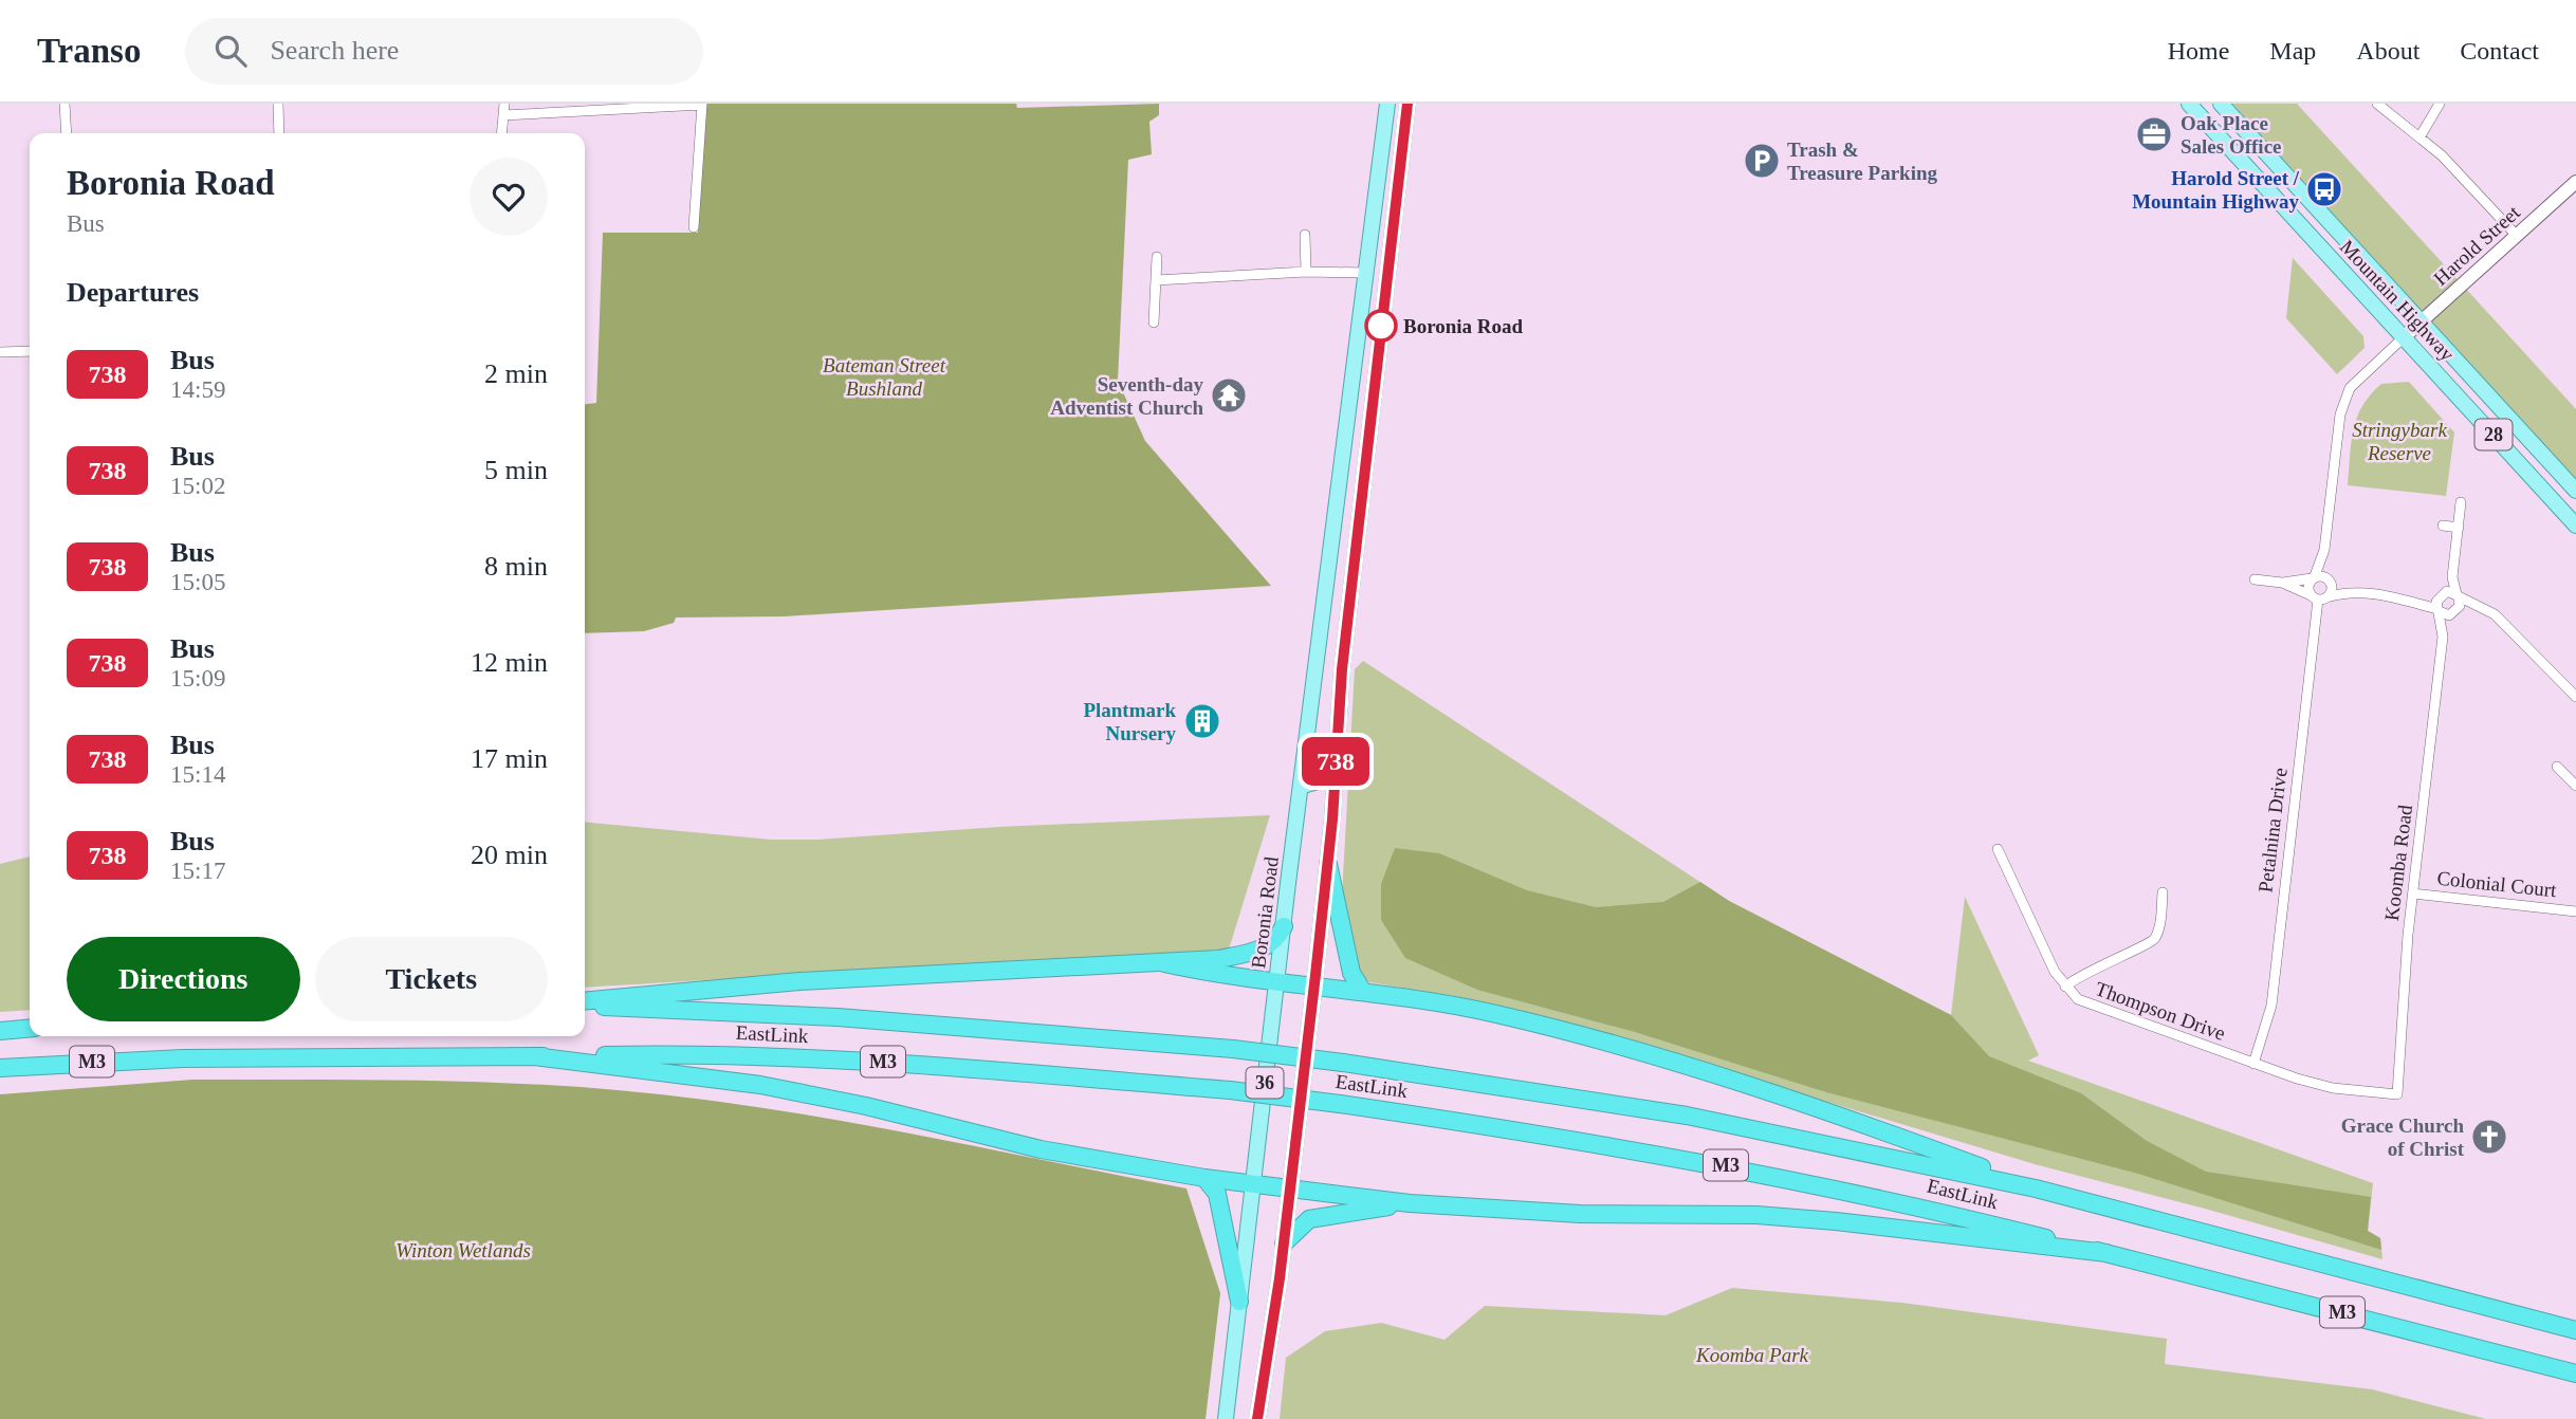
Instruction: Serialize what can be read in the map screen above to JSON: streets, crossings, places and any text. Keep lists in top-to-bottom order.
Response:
{
  "streets": {
    "highway": ["EastLink", "M3"],
    "main road": [
      "Mountain Highway",
      "28",
      "Boronia Road",
      "36"
    ],
    "street": [
      "Harold Street",
      "Petalnina Drive",
      "Koomba Road",
      "Colonial Court",
      "Thompson Drive"
    ]
  },
  "crossings": [
    ["Harold Street", "Mountain Highway"],
    ["Petalnina Drive", "Thompson Drive"],
    ["Koomba Road", "Colonial Court"],
    ["Koomba Road", "Thompson Drive"]
  ],
  "parks": [
    "Bateman Street Bushland",
    "Stringybark Reserve",
    "Winton Wetlands",
    "Koomba Park"
  ],
  "places": {
    "office": ["Oak Place Sales Office"],
    "parking": ["Trash & Treasure Parking"],
    "bus stop": ["Harold Street / Mountain Highway"],
    "other": ["Boronia Road"],
    "temple": ["Seventh-day Adventist Church"],
    "building": ["Plantmark Nursery"],
    "church": ["Grace Church of Christ"]
  },
  "lines": ["bus line 738"],
  "page": {
    "header": "Transo",
    "search": "Search here",
    "nav": [
      "Home",
      "Map",
      "About",
      "Contact"
    ],
    "on_map": "738",
    "heading": [
      ["Boronia Road", "Bus"],
      "Departures"
    ],
    "list": [
      {
        "mark": "738",
        "name": "Bus",
        "note": "14:59",
        "value": "2 min"
      },
      {
        "mark": "738",
        "name": "Bus",
        "note": "15:02",
        "value": "5 min"
      },
      {
        "mark": "738",
        "name": "Bus",
        "note": "15:05",
        "value": "8 min"
      },
      {
        "mark": "738",
        "name": "Bus",
        "note": "15:09",
        "value": "12 min"
      },
      {
        "mark": "738",
        "name": "Bus",
        "note": "15:14",
        "value": "17 min"
      },
      {
        "mark": "738",
        "name": "Bus",
        "note": "15:17",
        "value": "20 min"
      }
    ],
    "buttons": ["Directions", "Tickets"]
  }
}
